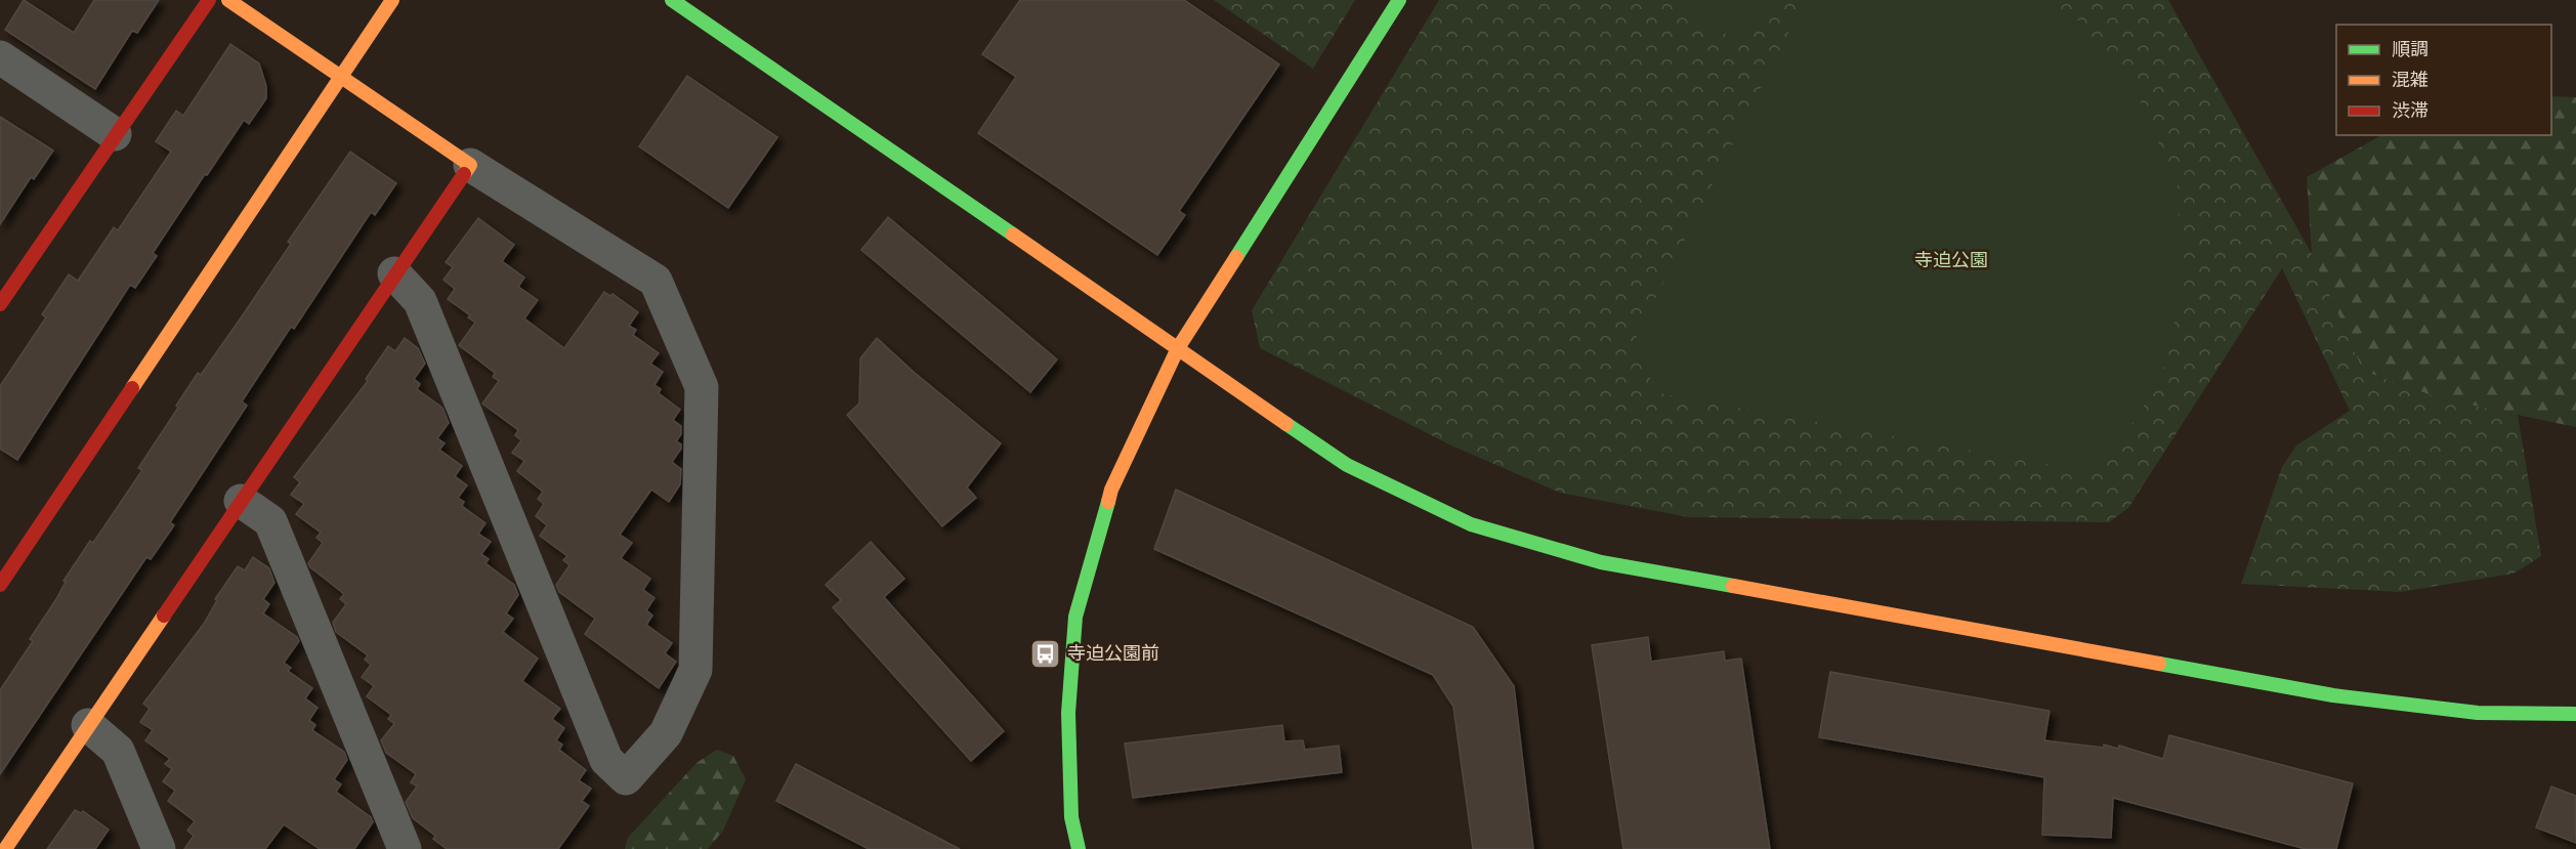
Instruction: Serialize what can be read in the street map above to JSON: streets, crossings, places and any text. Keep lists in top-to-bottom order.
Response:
{
  "parks": ["寺迫公園"],
  "places": {
    "bus stop": ["寺迫公園前"]
  },
  "legend": ["順調", "混雑", "渋滞"]
}
